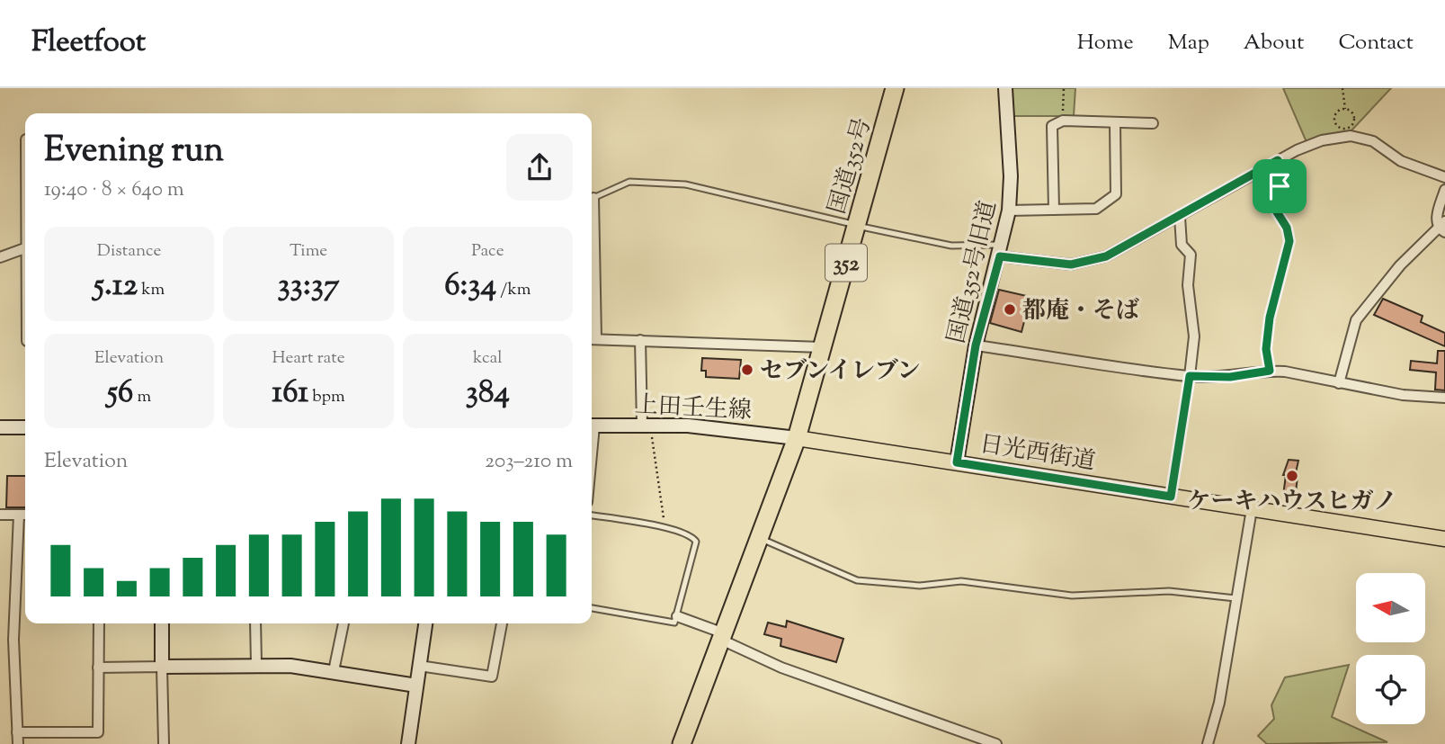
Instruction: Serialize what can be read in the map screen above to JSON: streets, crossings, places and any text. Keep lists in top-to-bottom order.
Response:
{
  "streets": {
    "highway": ["国道352号", "352"],
    "main road": ["日光西街道"],
    "street": ["国道352号旧道", "上田壬生線"]
  },
  "crossings": [
    ["国道352号", "352"],
    ["国道352号", "上田壬生線"],
    ["国道352号", "日光西街道"],
    ["352", "上田壬生線"],
    ["352", "日光西街道"],
    ["国道352号旧道", "日光西街道"],
    ["上田壬生線", "日光西街道"]
  ],
  "places": ["都庵・そば", "セブンイレブン", "ケーキハウスヒガノ"],
  "north": "left",
  "page": {
    "header": "Fleetfoot",
    "nav": [
      "Home",
      "Map",
      "About",
      "Contact"
    ],
    "heading": ["Evening run", "19:40 · 8 × 640 m"],
    "stats": [
      ["Distance", "5.12 km"],
      ["Time", "33:37"],
      ["Pace", "6:34 /km"],
      ["Elevation", "56 m"],
      ["Heart rate", "161 bpm"],
      ["kcal", "384"]
    ],
    "chart": ["Elevation", "203–210 m"]
  }
}
